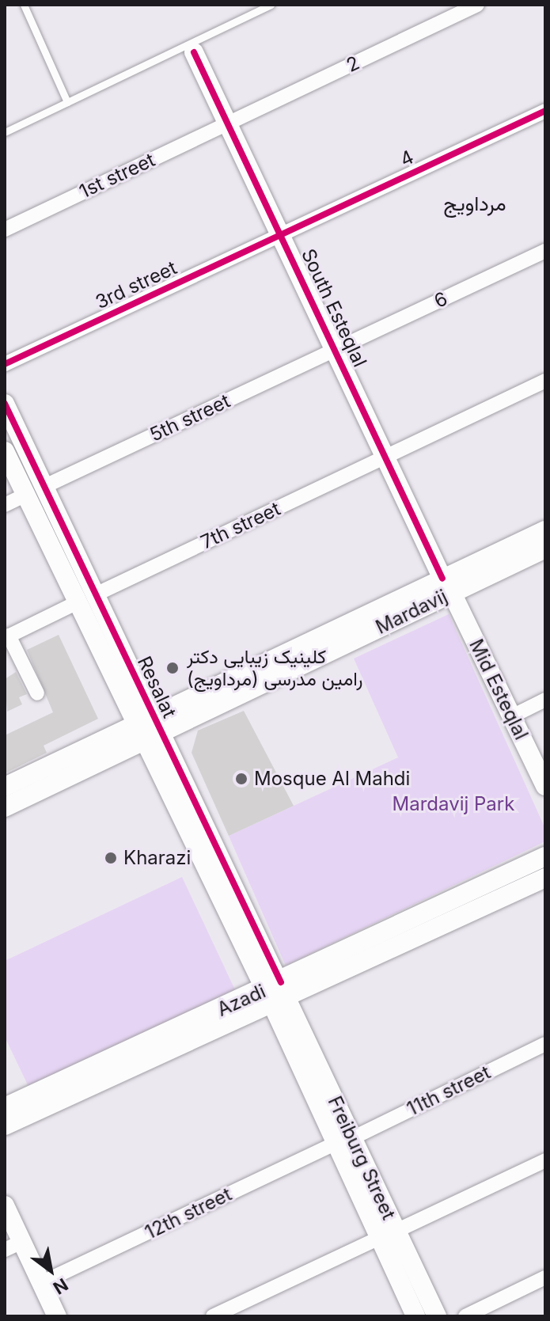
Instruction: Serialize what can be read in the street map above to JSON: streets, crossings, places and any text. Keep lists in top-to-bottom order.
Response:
{
  "streets": {
    "main road": [
      "South Esteqlal",
      "Mardavij",
      "Resalat",
      "Mid Esteqlal",
      "Azadi",
      "Freiburg Street"
    ],
    "street": [
      "2",
      "4",
      "1st street",
      "3rd street",
      "6",
      "5th street",
      "7th street",
      "11th street",
      "12th street"
    ]
  },
  "crossings": [
    ["2", "1st street"],
    ["2", "South Esteqlal"],
    ["4", "3rd street"],
    ["4", "South Esteqlal"],
    ["1st street", "South Esteqlal"],
    ["3rd street", "South Esteqlal"],
    ["6", "South Esteqlal"],
    ["6", "5th street"],
    ["South Esteqlal", "5th street"],
    ["South Esteqlal", "7th street"],
    ["South Esteqlal", "Mardavij"],
    ["South Esteqlal", "Mid Esteqlal"],
    ["5th street", "Resalat"],
    ["7th street", "Resalat"],
    ["Mardavij", "Resalat"],
    ["Mardavij", "Mid Esteqlal"],
    ["Resalat", "Azadi"],
    ["Resalat", "Freiburg Street"],
    ["Azadi", "Freiburg Street"],
    ["11th street", "Freiburg Street"],
    ["11th street", "12th street"],
    ["Freiburg Street", "12th street"]
  ],
  "districts": ["مرداویج"],
  "parks": ["Mardavij Park"],
  "places": ["کلینیک زیبایی دکتر رامین مدرسی (مرداویج)", "Mosque Al Mahdi", "Kharazi"],
  "north": "bottom right"
}
